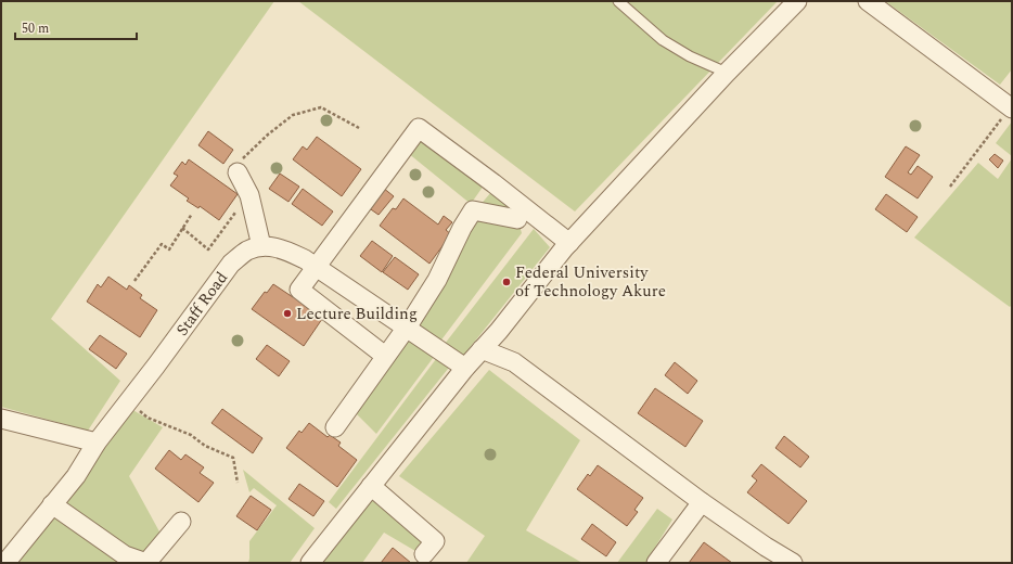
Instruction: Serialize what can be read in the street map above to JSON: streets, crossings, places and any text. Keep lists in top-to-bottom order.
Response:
{
  "streets": {
    "street": ["Staff Road"]
  },
  "places": ["Federal University of Technology Akure", "Lecture Building"],
  "scale_bar": "50 m"
}
